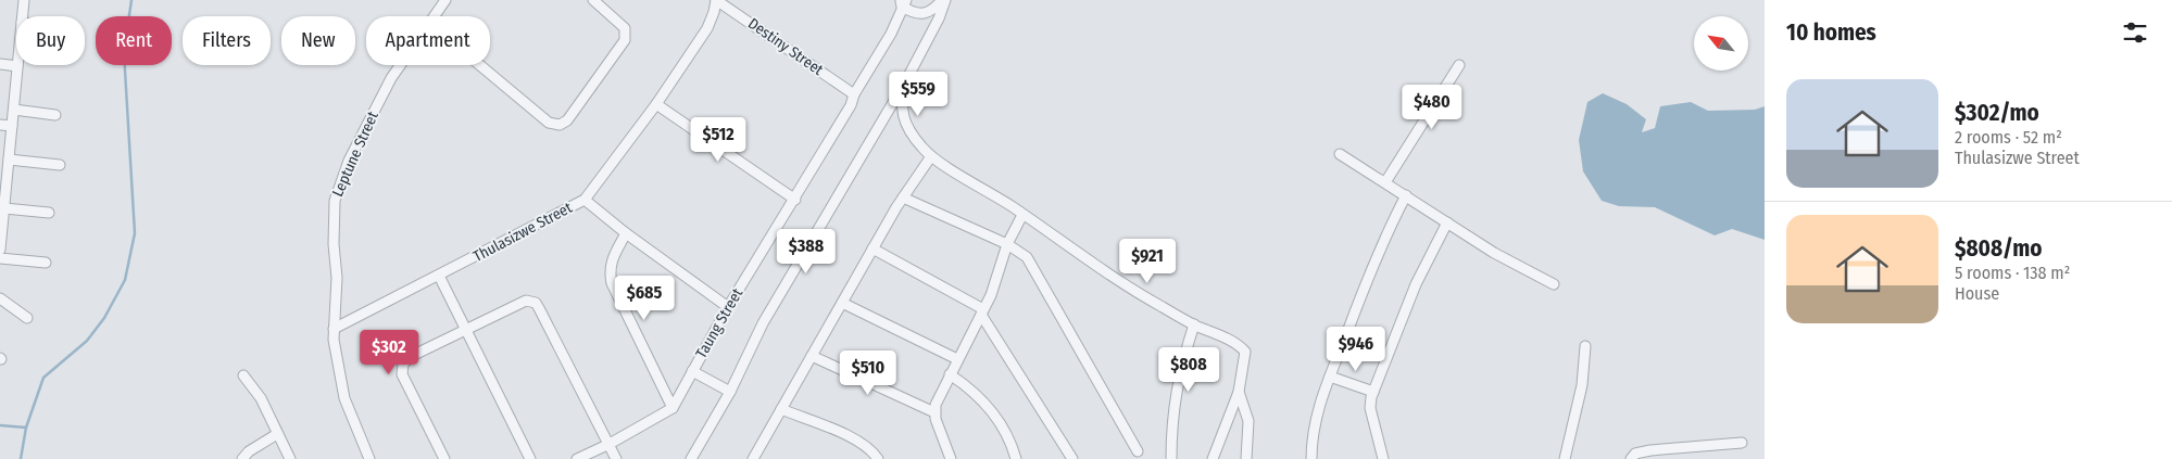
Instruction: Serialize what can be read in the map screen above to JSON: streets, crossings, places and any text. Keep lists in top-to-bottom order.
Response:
{
  "streets": {
    "street": [
      "Destiny Street",
      "Leptune Street",
      "Thulasizwe Street",
      "Taung Street"
    ]
  },
  "crossings": [
    ["Destiny Street", "Thulasizwe Street"],
    ["Destiny Street", "Taung Street"],
    ["Leptune Street", "Thulasizwe Street"]
  ],
  "north": "top left",
  "page": {
    "heading": "10 homes",
    "chip": [
      "Buy",
      "Rent",
      "Filters",
      "New",
      "Apartment"
    ],
    "list": [
      {
        "name": "$302/mo",
        "note": "2 rooms · 52 m² · Thulasizwe Street"
      },
      {
        "name": "$808/mo",
        "note": "5 rooms · 138 m² · House"
      }
    ],
    "price": [
      "$559",
      "$480",
      "$512",
      "$388",
      "$921",
      "$685",
      "$946",
      "$302",
      "$808",
      "$510"
    ]
  }
}
